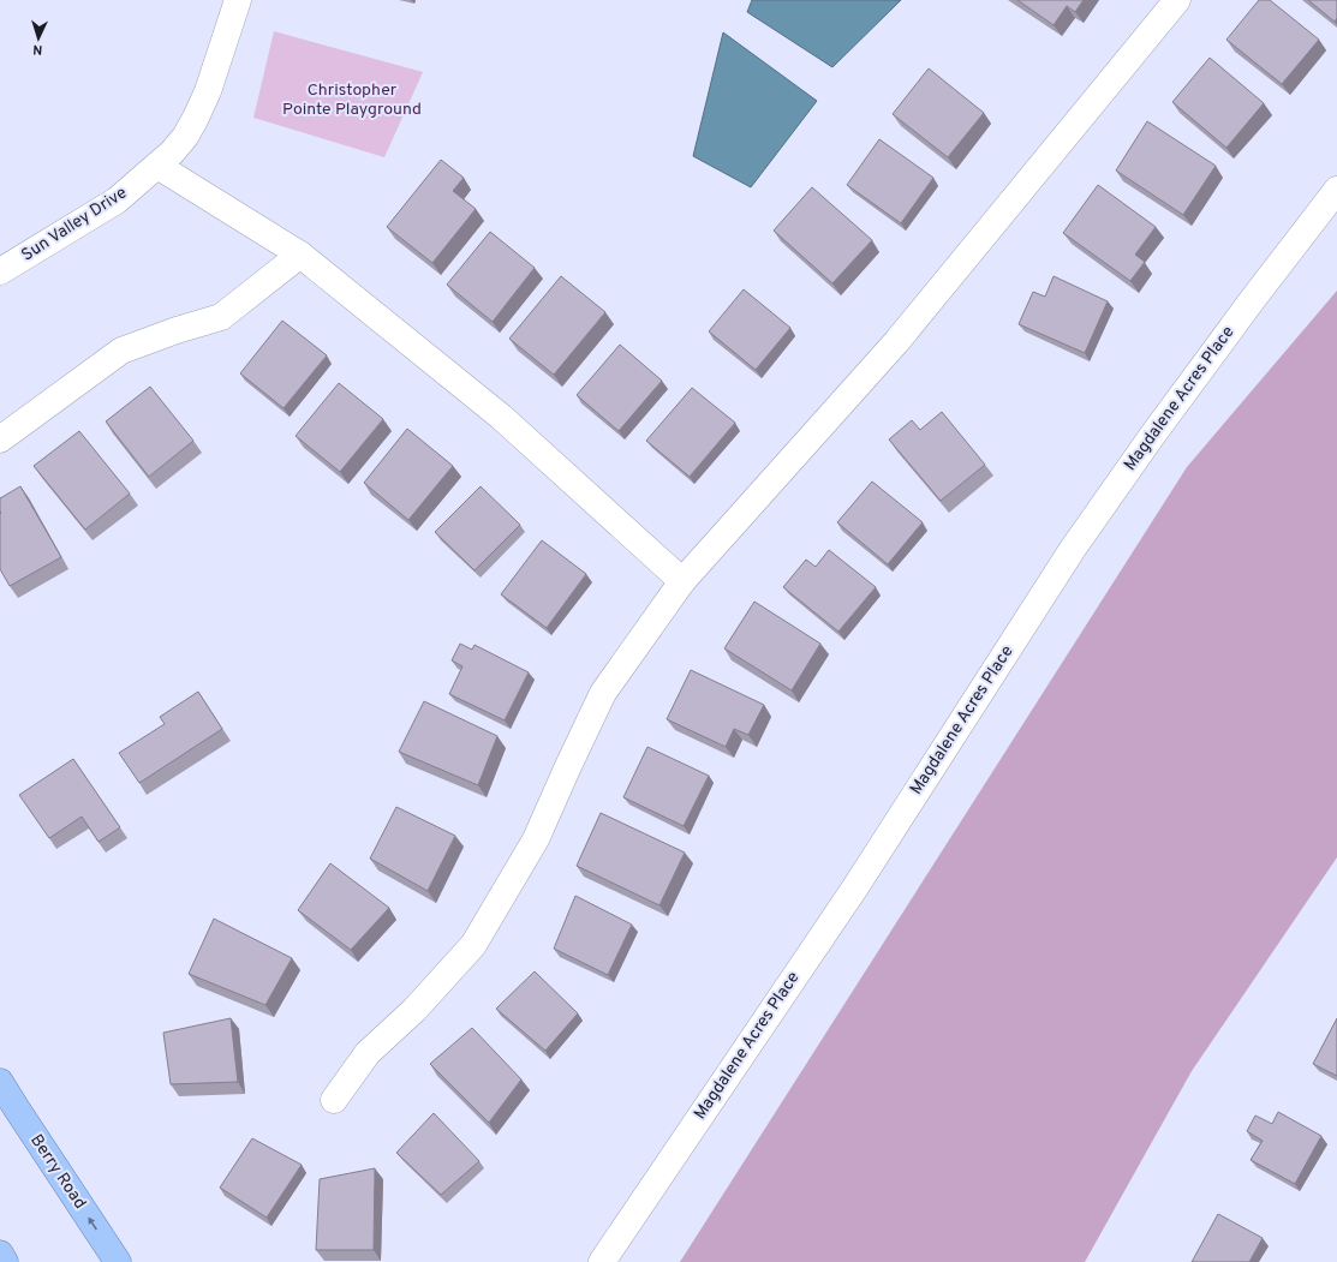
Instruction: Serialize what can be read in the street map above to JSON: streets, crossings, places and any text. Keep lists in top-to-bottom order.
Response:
{
  "streets": {
    "highway": ["Berry Road"],
    "street": ["Sun Valley Drive", "Magdalene Acres Place"]
  },
  "one_way": ["Berry Road"],
  "parks": ["Christopher Pointe Playground"],
  "north": "bottom"
}
